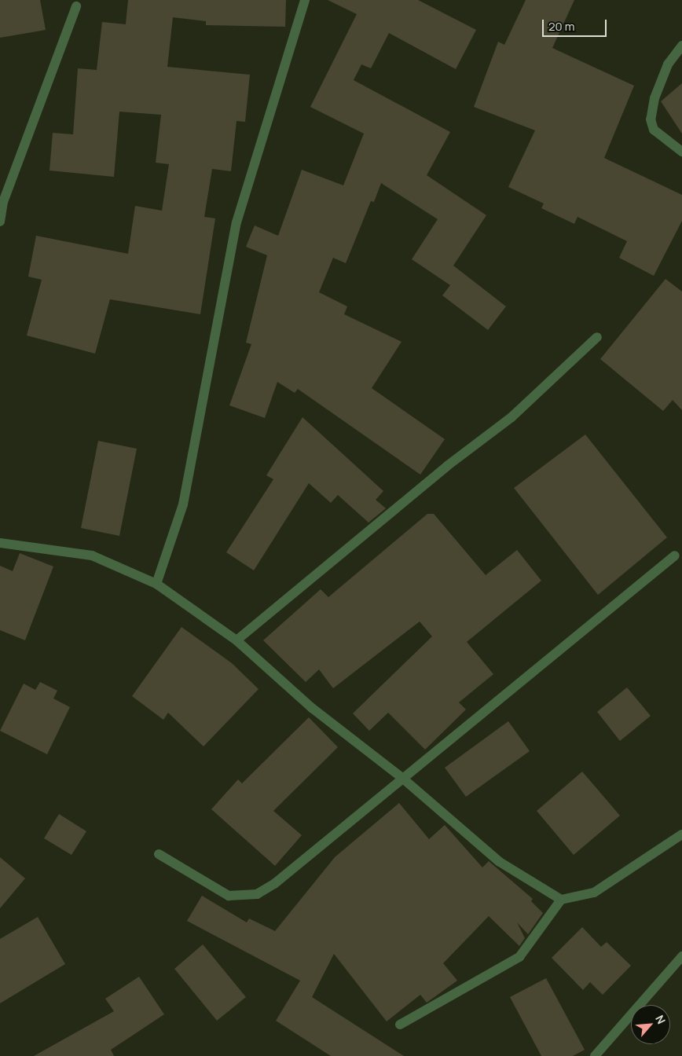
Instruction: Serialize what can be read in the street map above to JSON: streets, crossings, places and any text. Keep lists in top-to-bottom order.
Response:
{
  "scale_bar": "20 m",
  "north": "top right"
}
